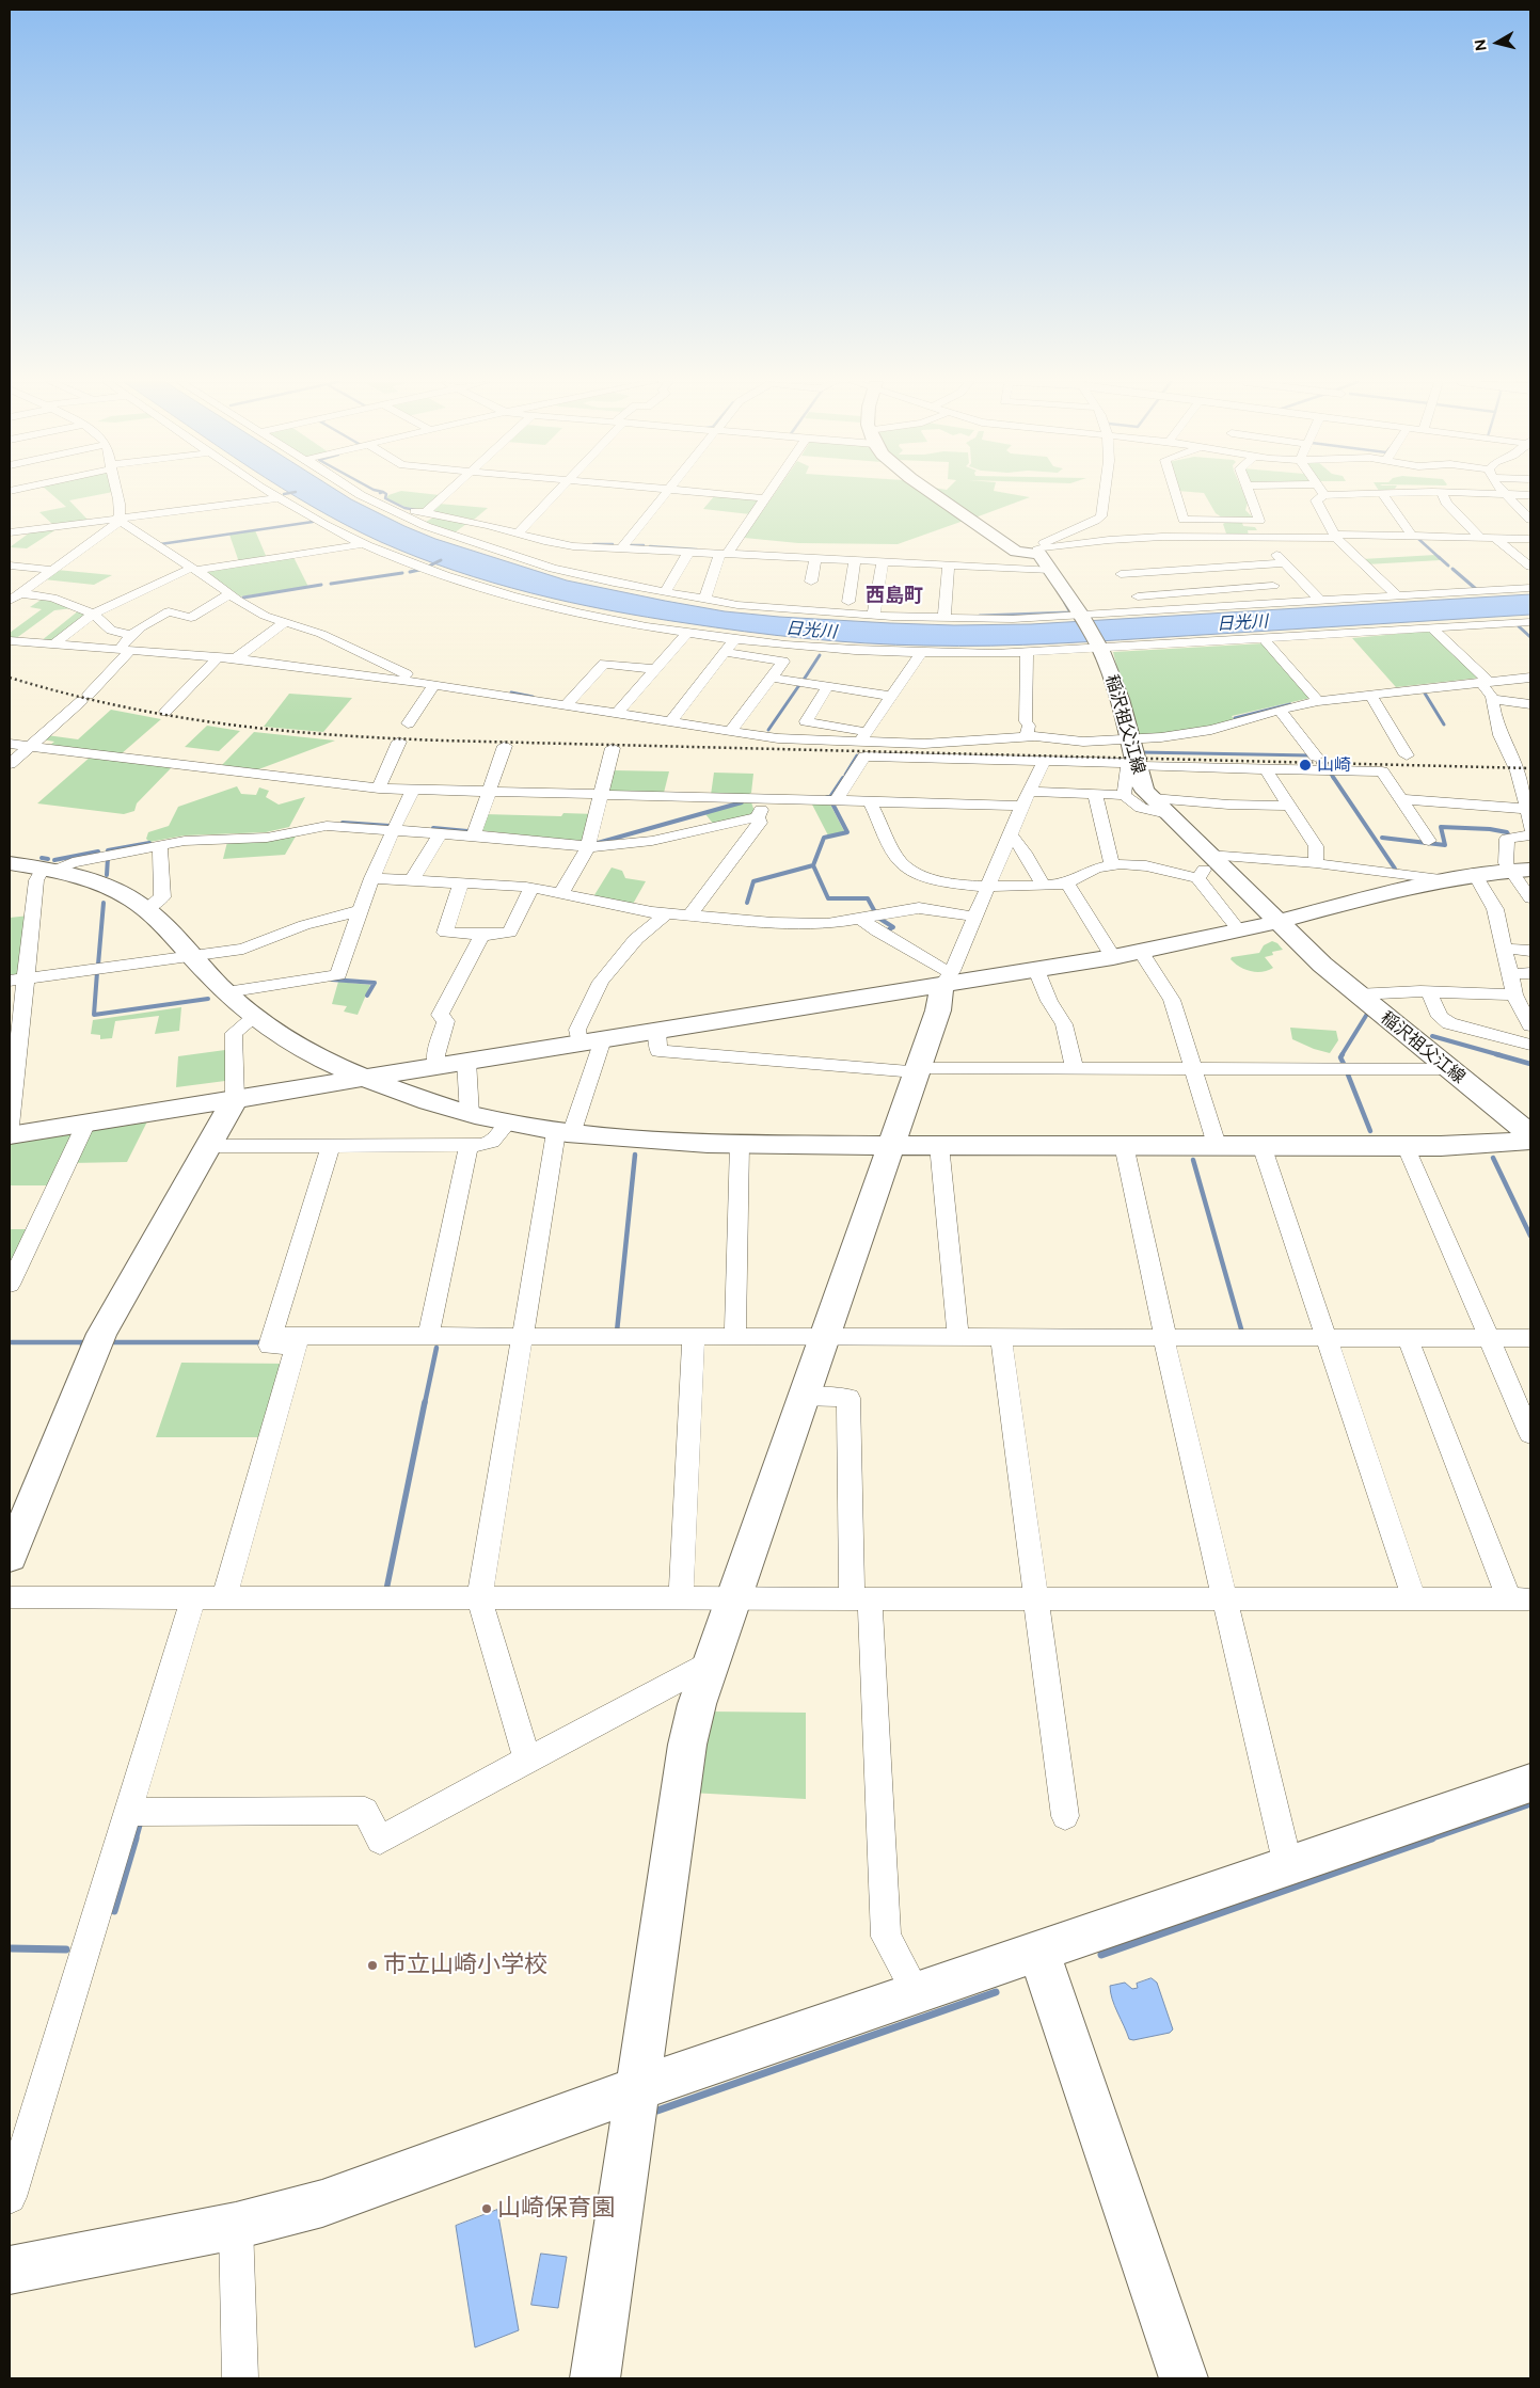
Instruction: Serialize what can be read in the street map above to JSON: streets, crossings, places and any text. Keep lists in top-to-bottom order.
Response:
{
  "streets": {
    "street": ["稲沢祖父江線"]
  },
  "districts": ["西島町"],
  "water": ["日光川"],
  "places": ["山崎", "市立山崎小学校", "山崎保育園"],
  "north": "left"
}
